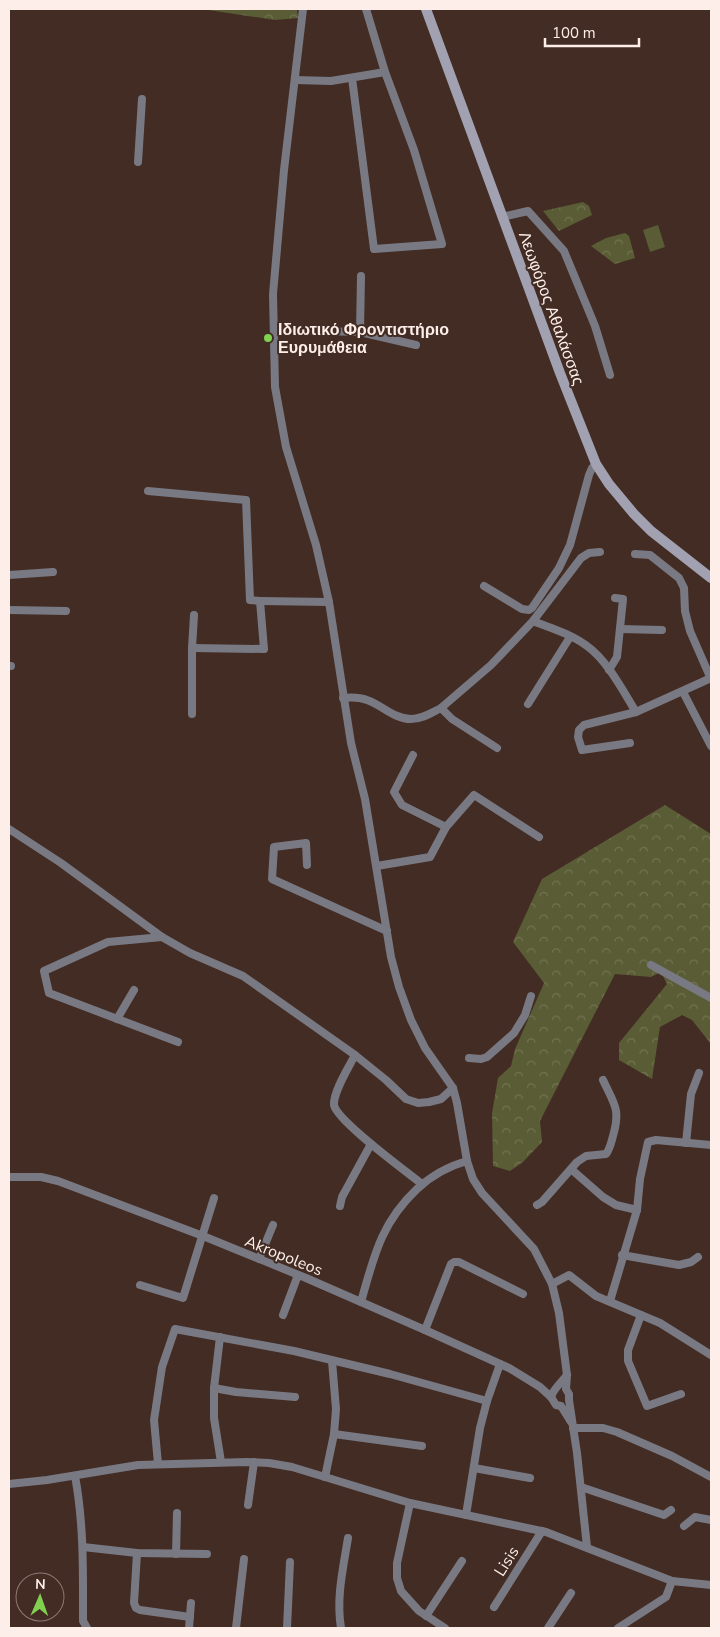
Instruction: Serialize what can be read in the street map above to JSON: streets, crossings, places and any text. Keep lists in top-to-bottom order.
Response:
{
  "streets": {
    "main road": ["Λεωφόρος Αθαλάσσας"],
    "street": ["Akropoleos", "Lisis"]
  },
  "places": ["Ιδιωτικό Φροντιστήριο Ευρυμάθεια"],
  "scale_bar": "100 m",
  "north": "top"
}
